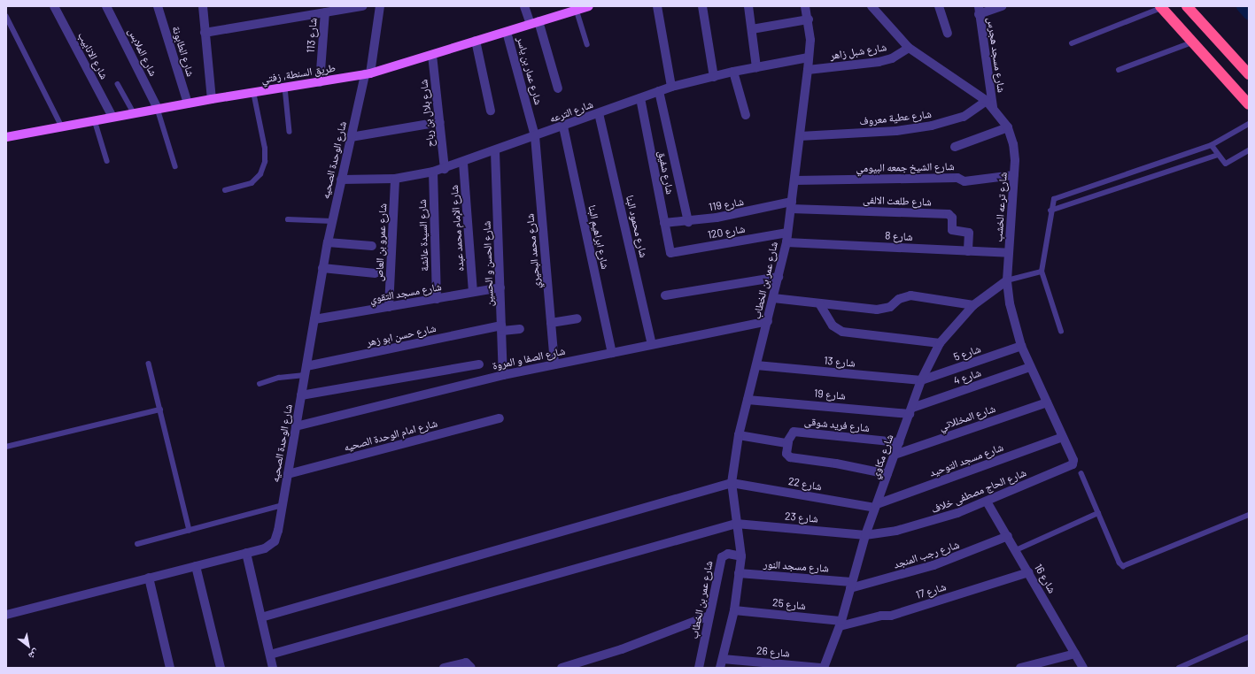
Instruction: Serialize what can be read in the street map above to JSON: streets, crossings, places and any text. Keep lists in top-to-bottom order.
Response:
{
  "streets": {
    "main road": ["طريق السنطة, زفتي"],
    "street": [
      "شارع 113",
      "شارع الطابونة",
      "شارع شبل زاهر",
      "شارع الملابس",
      "شارع مسجد هجرس",
      "شارع الانابيب",
      "شارع عمار بن ياسر",
      "شارع الترعه",
      "شارع بلال بن رباح",
      "شارع عطية معروف",
      "شارع الوحدة الصحيه",
      "شارع الشيخ جمعه البيومي",
      "شارع شفيق",
      "شارع طلعت الالفى",
      "شارع 119",
      "شارع ترعه الخشب",
      "شارع محمود البنا",
      "شارع الإمام محمد عبده",
      "شارع 120",
      "شارع السيدة عائشة",
      "شارع 8",
      "شارع ابراهيم البنا",
      "شارع عمرو بن العاص",
      "شارع محمد البحيري",
      "شارع الحسن و الحسين",
      "شارع عمر بن الخطاب",
      "شارع مسجد التقوي",
      "شارع حسن ابو زهر",
      "شارع 5",
      "شارع الصفا و المروة",
      "شارع 13",
      "شارع 4",
      "شارع 19",
      "شارع المخللاتي",
      "شارع فريد شوقى",
      "شارع امام الوحدة الصحيه",
      "شارع مكاوي",
      "شارع مسجد التوحيد",
      "شارع 22",
      "شارع الحاج مصطفى خلاف",
      "شارع 23",
      "شارع رجب المنجد",
      "شارع مسجد النور",
      "شارع 16",
      "شارع 17",
      "شارع 25",
      "شارع 26"
    ]
  },
  "crossings": [
    ["شارع 113", "طريق السنطة, زفتي"],
    ["شارع الطابونة", "طريق السنطة, زفتي"],
    ["شارع شبل زاهر", "شارع ترعه الخشب"],
    ["شارع شبل زاهر", "شارع عمر بن الخطاب"],
    ["شارع الملابس", "طريق السنطة, زفتي"],
    ["شارع مسجد هجرس", "شارع عطية معروف"],
    ["شارع مسجد هجرس", "شارع ترعه الخشب"],
    ["شارع الانابيب", "طريق السنطة, زفتي"],
    ["شارع عمار بن ياسر", "طريق السنطة, زفتي"],
    ["شارع عمار بن ياسر", "شارع الترعه"],
    ["شارع عمار بن ياسر", "شارع محمد البحيري"],
    ["طريق السنطة, زفتي", "شارع بلال بن رباح"],
    ["طريق السنطة, زفتي", "شارع الوحدة الصحيه"],
    ["شارع الترعه", "شارع بلال بن رباح"],
    ["شارع الترعه", "شارع الوحدة الصحيه"],
    ["شارع الترعه", "شارع شفيق"],
    ["شارع الترعه", "شارع محمود البنا"],
    ["شارع الترعه", "شارع الإمام محمد عبده"],
    ["شارع الترعه", "شارع السيدة عائشة"],
    ["شارع الترعه", "شارع ابراهيم البنا"],
    ["شارع الترعه", "شارع عمرو بن العاص"],
    ["شارع الترعه", "شارع محمد البحيري"],
    ["شارع الترعه", "شارع الحسن و الحسين"],
    ["شارع الترعه", "شارع عمر بن الخطاب"],
    ["شارع عطية معروف", "شارع ترعه الخشب"],
    ["شارع عطية معروف", "شارع عمر بن الخطاب"],
    ["شارع الوحدة الصحيه", "شارع مسجد التقوي"],
    ["شارع الوحدة الصحيه", "شارع حسن ابو زهر"],
    ["شارع الوحدة الصحيه", "شارع الصفا و المروة"],
    ["شارع الوحدة الصحيه", "شارع امام الوحدة الصحيه"],
    ["شارع الشيخ جمعه البيومي", "شارع ترعه الخشب"],
    ["شارع الشيخ جمعه البيومي", "شارع عمر بن الخطاب"],
    ["شارع شفيق", "شارع 119"],
    ["شارع شفيق", "شارع 120"],
    ["شارع طلعت الالفى", "شارع 119"],
    ["شارع طلعت الالفى", "شارع 8"],
    ["شارع طلعت الالفى", "شارع عمر بن الخطاب"],
    ["شارع 119", "شارع عمر بن الخطاب"],
    ["شارع ترعه الخشب", "شارع 8"],
    ["شارع ترعه الخشب", "شارع 5"],
    ["شارع ترعه الخشب", "شارع 4"],
    ["شارع ترعه الخشب", "شارع المخللاتي"],
    ["شارع ترعه الخشب", "شارع مكاوي"],
    ["شارع ترعه الخشب", "شارع مسجد التوحيد"],
    ["شارع ترعه الخشب", "شارع الحاج مصطفى خلاف"],
    ["شارع محمود البنا", "شارع الصفا و المروة"],
    ["شارع الإمام محمد عبده", "شارع مسجد التقوي"],
    ["شارع 120", "شارع عمر بن الخطاب"],
    ["شارع السيدة عائشة", "شارع مسجد التقوي"],
    ["شارع 8", "شارع عمر بن الخطاب"],
    ["شارع ابراهيم البنا", "شارع الصفا و المروة"],
    ["شارع عمرو بن العاص", "شارع مسجد التقوي"],
    ["شارع محمد البحيري", "شارع الصفا و المروة"],
    ["شارع الحسن و الحسين", "شارع مسجد التقوي"],
    ["شارع الحسن و الحسين", "شارع حسن ابو زهر"],
    ["شارع الحسن و الحسين", "شارع الصفا و المروة"],
    ["شارع عمر بن الخطاب", "شارع الصفا و المروة"],
    ["شارع عمر بن الخطاب", "شارع 13"],
    ["شارع عمر بن الخطاب", "شارع 19"],
    ["شارع عمر بن الخطاب", "شارع 22"],
    ["شارع عمر بن الخطاب", "شارع 23"],
    ["شارع عمر بن الخطاب", "شارع مسجد النور"],
    ["شارع عمر بن الخطاب", "شارع 25"],
    ["شارع عمر بن الخطاب", "شارع 26"],
    ["شارع 5", "شارع 13"],
    ["شارع 5", "شارع مكاوي"],
    ["شارع 13", "شارع مكاوي"],
    ["شارع 4", "شارع 19"],
    ["شارع 4", "شارع مكاوي"],
    ["شارع 19", "شارع مكاوي"],
    ["شارع المخللاتي", "شارع مكاوي"],
    ["شارع فريد شوقى", "شارع مكاوي"],
    ["شارع مكاوي", "شارع مسجد التوحيد"],
    ["شارع مكاوي", "شارع 22"],
    ["شارع مكاوي", "شارع الحاج مصطفى خلاف"],
    ["شارع مكاوي", "شارع 23"],
    ["شارع مكاوي", "شارع رجب المنجد"],
    ["شارع مكاوي", "شارع مسجد النور"],
    ["شارع مكاوي", "شارع 17"],
    ["شارع مكاوي", "شارع 25"],
    ["شارع مكاوي", "شارع 26"],
    ["شارع مسجد التوحيد", "شارع 22"],
    ["شارع الحاج مصطفى خلاف", "شارع 23"],
    ["شارع الحاج مصطفى خلاف", "شارع 16"],
    ["شارع رجب المنجد", "شارع مسجد النور"],
    ["شارع رجب المنجد", "شارع 16"],
    ["شارع 16", "شارع 17"],
    ["شارع 17", "شارع 25"]
  ],
  "north": "bottom right"
}
